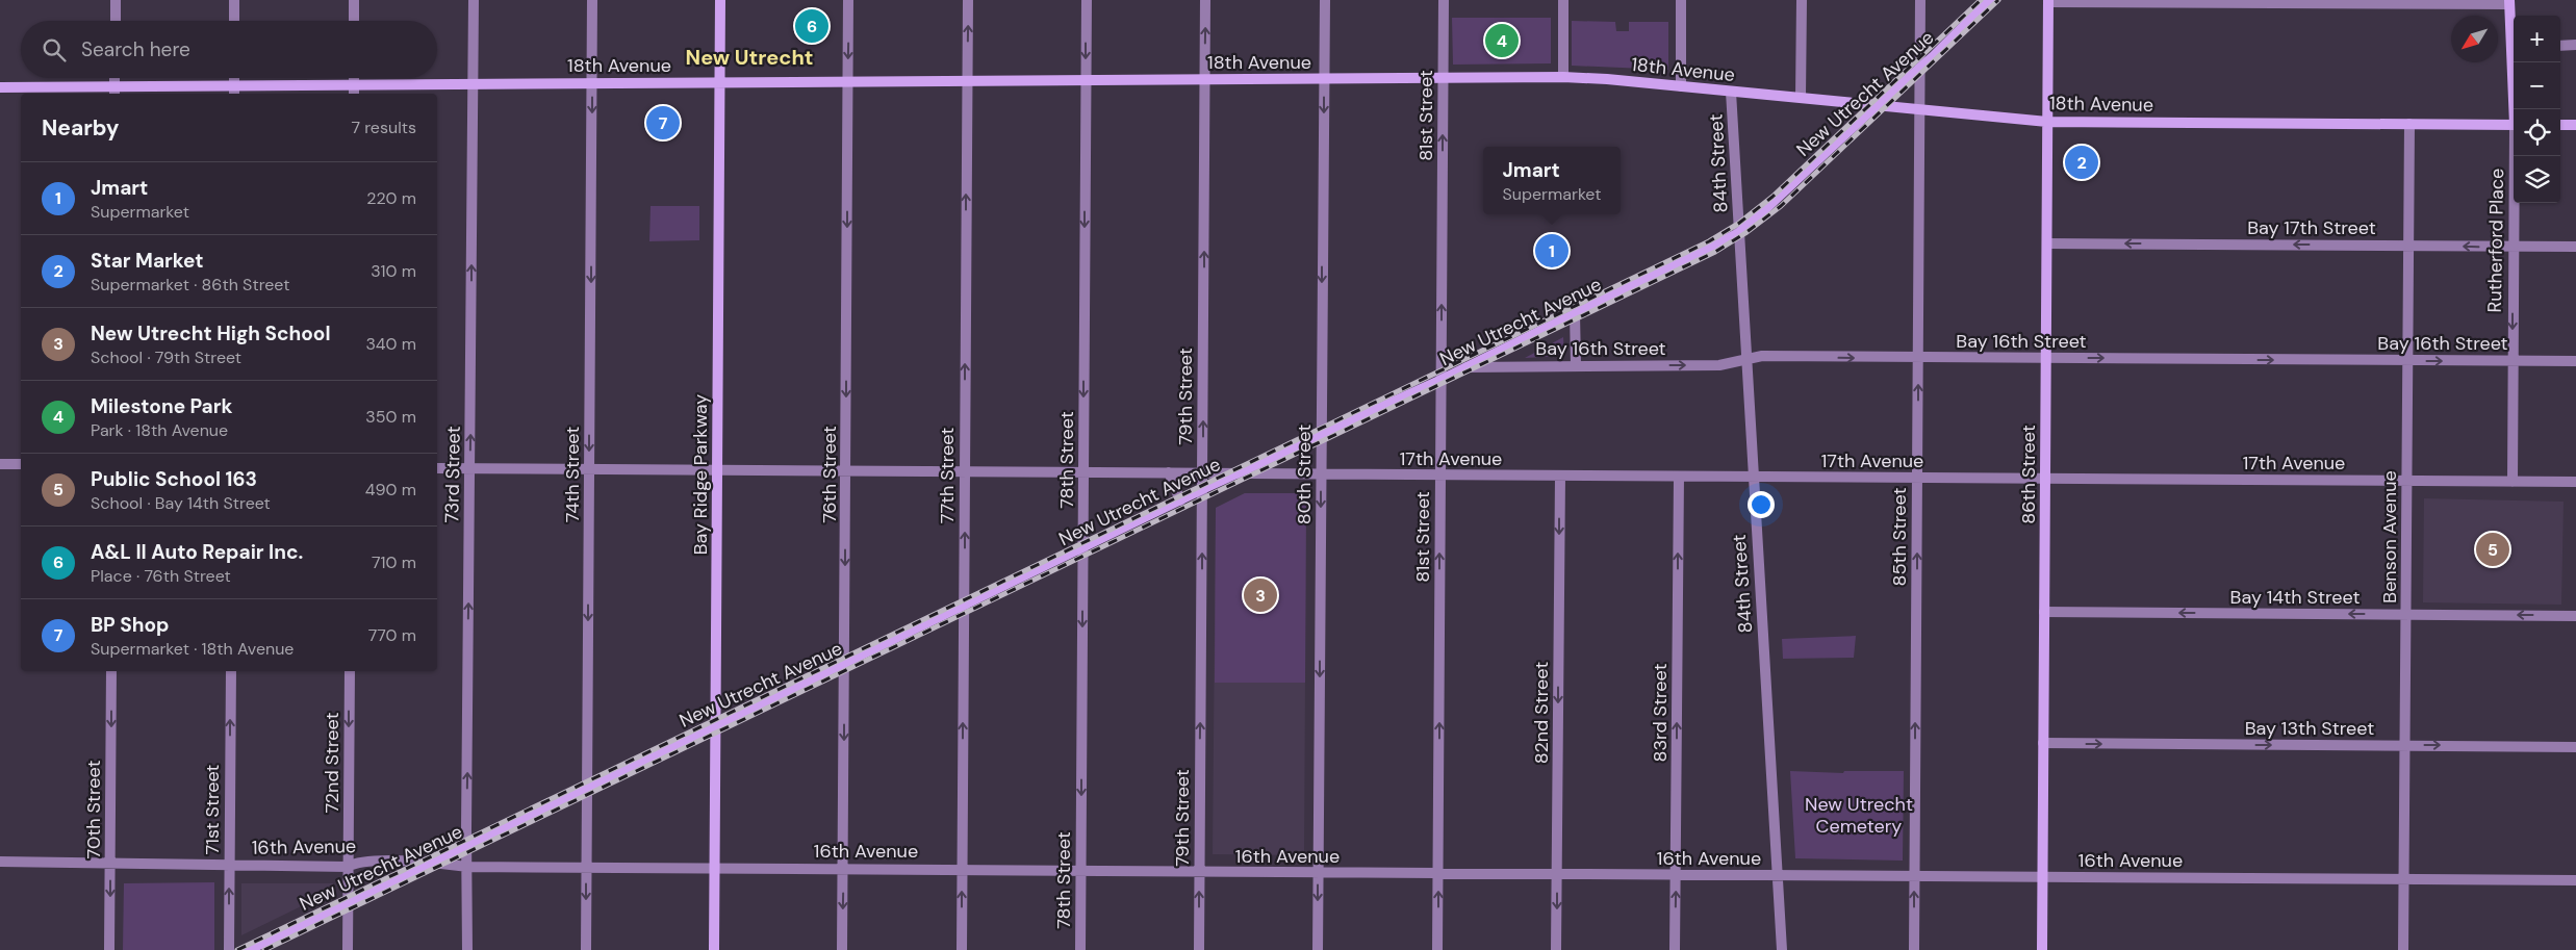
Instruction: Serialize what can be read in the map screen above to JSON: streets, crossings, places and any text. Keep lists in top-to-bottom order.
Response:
{
  "streets": {
    "street": [
      "18th Avenue",
      "New Utrecht Avenue",
      "81st Street",
      "84th Street",
      "Bay 17th Street",
      "Rutherford Place",
      "Bay 16th Street",
      "79th Street",
      "17th Avenue",
      "78th Street",
      "73rd Street",
      "74th Street",
      "Bay Ridge Parkway",
      "76th Street",
      "80th Street",
      "86th Street",
      "77th Street",
      "85th Street",
      "Benson Avenue",
      "Bay 14th Street",
      "82nd Street",
      "83rd Street",
      "Bay 13th Street",
      "72nd Street",
      "70th Street",
      "71st Street",
      "16th Avenue"
    ]
  },
  "crossings": [
    ["18th Avenue", "New Utrecht Avenue"],
    ["18th Avenue", "81st Street"],
    ["18th Avenue", "84th Street"],
    ["18th Avenue", "79th Street"],
    ["18th Avenue", "78th Street"],
    ["18th Avenue", "73rd Street"],
    ["18th Avenue", "74th Street"],
    ["18th Avenue", "Bay Ridge Parkway"],
    ["18th Avenue", "76th Street"],
    ["18th Avenue", "80th Street"],
    ["18th Avenue", "86th Street"],
    ["18th Avenue", "77th Street"],
    ["18th Avenue", "85th Street"],
    ["18th Avenue", "Benson Avenue"],
    ["New Utrecht Avenue", "81st Street"],
    ["New Utrecht Avenue", "84th Street"],
    ["New Utrecht Avenue", "Bay 16th Street"],
    ["New Utrecht Avenue", "79th Street"],
    ["New Utrecht Avenue", "17th Avenue"],
    ["New Utrecht Avenue", "78th Street"],
    ["New Utrecht Avenue", "73rd Street"],
    ["New Utrecht Avenue", "74th Street"],
    ["New Utrecht Avenue", "Bay Ridge Parkway"],
    ["New Utrecht Avenue", "76th Street"],
    ["New Utrecht Avenue", "80th Street"],
    ["New Utrecht Avenue", "77th Street"],
    ["New Utrecht Avenue", "85th Street"],
    ["New Utrecht Avenue", "72nd Street"],
    ["New Utrecht Avenue", "16th Avenue"],
    ["81st Street", "17th Avenue"],
    ["81st Street", "16th Avenue"],
    ["84th Street", "Bay 16th Street"],
    ["84th Street", "17th Avenue"],
    ["84th Street", "16th Avenue"],
    ["Bay 17th Street", "Rutherford Place"],
    ["Bay 17th Street", "86th Street"],
    ["Bay 17th Street", "Benson Avenue"],
    ["Rutherford Place", "Bay 16th Street"],
    ["Rutherford Place", "17th Avenue"],
    ["Bay 16th Street", "86th Street"],
    ["Bay 16th Street", "85th Street"],
    ["Bay 16th Street", "Benson Avenue"],
    ["79th Street", "17th Avenue"],
    ["79th Street", "16th Avenue"],
    ["17th Avenue", "78th Street"],
    ["17th Avenue", "73rd Street"],
    ["17th Avenue", "74th Street"],
    ["17th Avenue", "Bay Ridge Parkway"],
    ["17th Avenue", "76th Street"],
    ["17th Avenue", "80th Street"],
    ["17th Avenue", "86th Street"],
    ["17th Avenue", "77th Street"],
    ["17th Avenue", "85th Street"],
    ["17th Avenue", "Benson Avenue"],
    ["17th Avenue", "82nd Street"],
    ["17th Avenue", "83rd Street"],
    ["78th Street", "16th Avenue"],
    ["73rd Street", "16th Avenue"],
    ["74th Street", "16th Avenue"],
    ["Bay Ridge Parkway", "16th Avenue"],
    ["76th Street", "16th Avenue"],
    ["80th Street", "16th Avenue"],
    ["86th Street", "Bay 14th Street"],
    ["86th Street", "Bay 13th Street"],
    ["86th Street", "16th Avenue"],
    ["77th Street", "16th Avenue"],
    ["85th Street", "16th Avenue"],
    ["Benson Avenue", "Bay 14th Street"],
    ["Benson Avenue", "Bay 13th Street"],
    ["Benson Avenue", "16th Avenue"],
    ["82nd Street", "16th Avenue"],
    ["83rd Street", "16th Avenue"],
    ["72nd Street", "16th Avenue"],
    ["70th Street", "16th Avenue"],
    ["71st Street", "16th Avenue"]
  ],
  "one_way": [
    "81st Street",
    "Bay 17th Street",
    "Bay 16th Street",
    "79th Street",
    "78th Street",
    "73rd Street",
    "74th Street",
    "76th Street",
    "80th Street",
    "77th Street",
    "85th Street",
    "Bay 14th Street",
    "82nd Street",
    "83rd Street",
    "Bay 13th Street",
    "72nd Street",
    "70th Street",
    "71st Street"
  ],
  "districts": ["New Utrecht"],
  "parks": ["New Utrecht Cemetery"],
  "north": "bottom left",
  "page": {
    "pins": [
      "6",
      "4",
      "7",
      "2",
      "1",
      "5",
      "3"
    ],
    "map_buttons": ["+", "−"],
    "search": "Search here",
    "heading": ["Nearby", "7 results"],
    "popup": ["Jmart", "Supermarket"],
    "list": [
      {
        "mark": "1",
        "name": "Jmart",
        "note": "Supermarket",
        "value": "220 m"
      },
      {
        "mark": "2",
        "name": "Star Market",
        "note": "Supermarket · 86th Street",
        "value": "310 m"
      },
      {
        "mark": "3",
        "name": "New Utrecht High School",
        "note": "School · 79th Street",
        "value": "340 m"
      },
      {
        "mark": "4",
        "name": "Milestone Park",
        "note": "Park · 18th Avenue",
        "value": "350 m"
      },
      {
        "mark": "5",
        "name": "Public School 163",
        "note": "School · Bay 14th Street",
        "value": "490 m"
      },
      {
        "mark": "6",
        "name": "A&L II Auto Repair Inc.",
        "note": "Place · 76th Street",
        "value": "710 m"
      },
      {
        "mark": "7",
        "name": "BP Shop",
        "note": "Supermarket · 18th Avenue",
        "value": "770 m"
      }
    ]
  }
}
